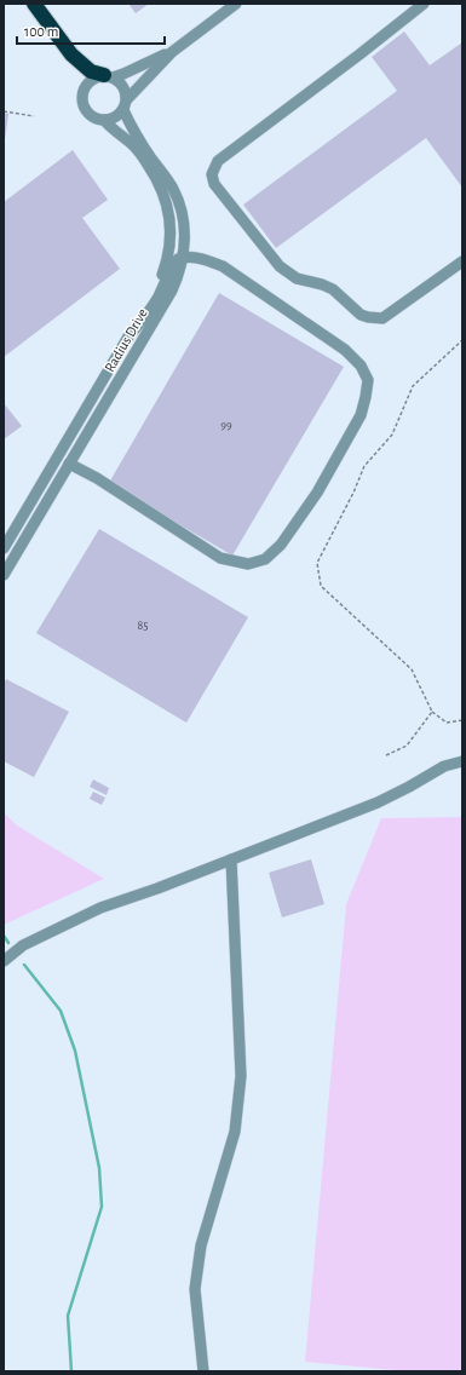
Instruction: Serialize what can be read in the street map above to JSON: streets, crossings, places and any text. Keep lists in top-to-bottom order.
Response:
{
  "streets": {
    "street": ["Radius Drive"]
  },
  "house_numbers": ["99", "85"],
  "scale_bar": "100 m"
}
